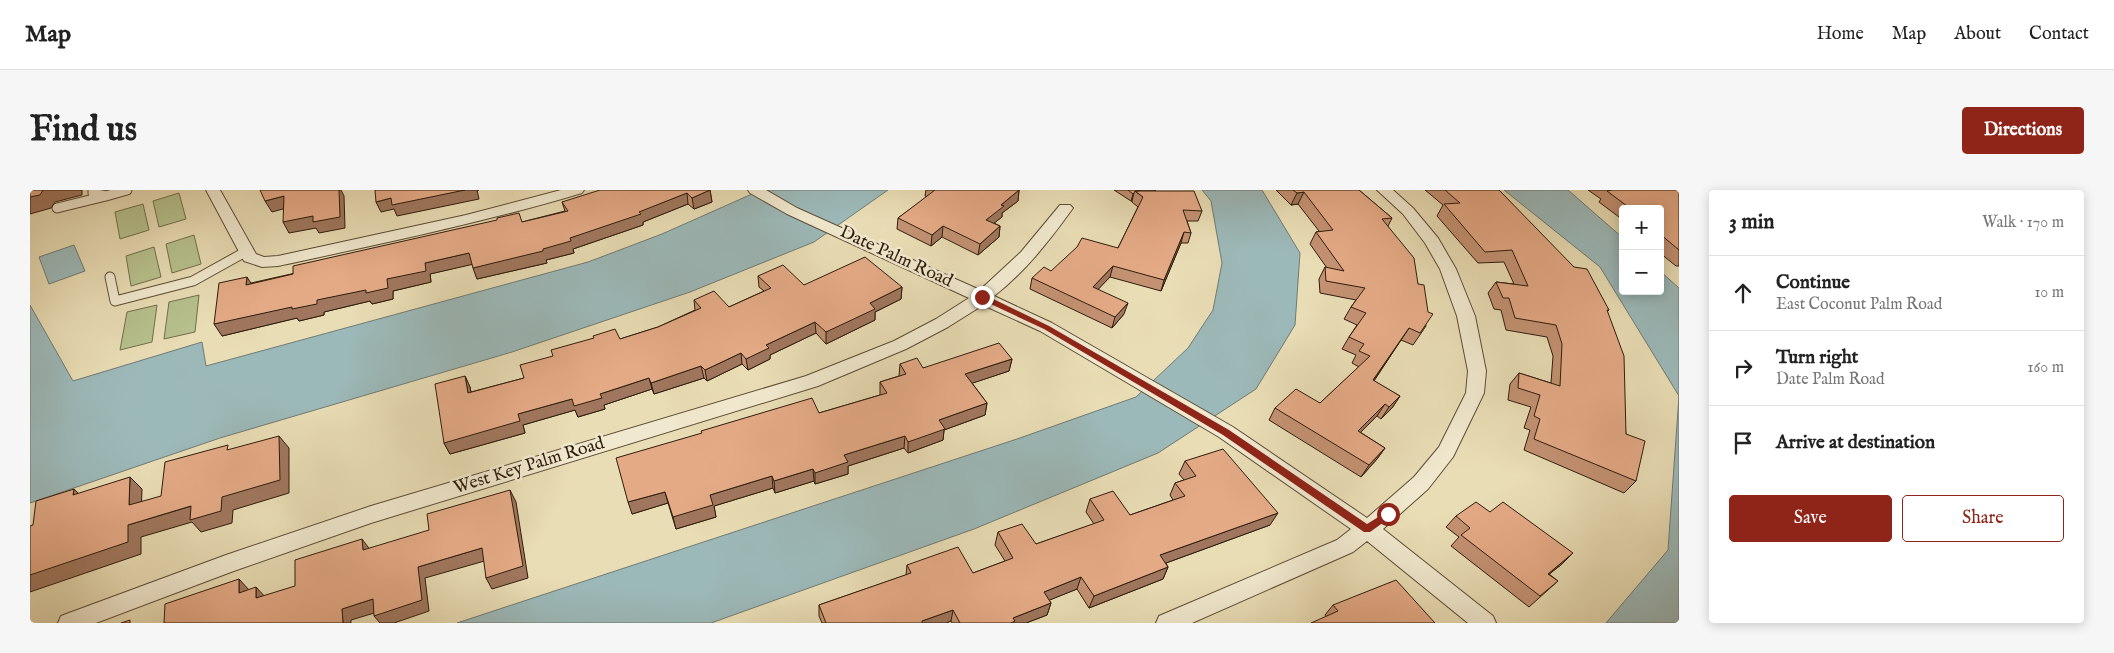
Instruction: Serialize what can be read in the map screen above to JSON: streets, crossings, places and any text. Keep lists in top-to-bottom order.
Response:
{
  "streets": {
    "street": ["Date Palm Road", "West Key Palm Road"]
  },
  "crossings": [
    ["Date Palm Road", "West Key Palm Road"]
  ],
  "page": {
    "header": "Map",
    "nav": [
      "Home",
      "Map",
      "About",
      "Contact"
    ],
    "buttons": [
      "Directions",
      ["Save", "Share"]
    ],
    "title": "Find us",
    "heading": ["3 min", "Walk · 170 m"],
    "map_buttons": ["+", "−"],
    "list": [
      ["Continue", "East Coconut Palm Road", "10 m"],
      ["Turn right", "Date Palm Road", "160 m"],
      "Arrive at destination"
    ]
  }
}
